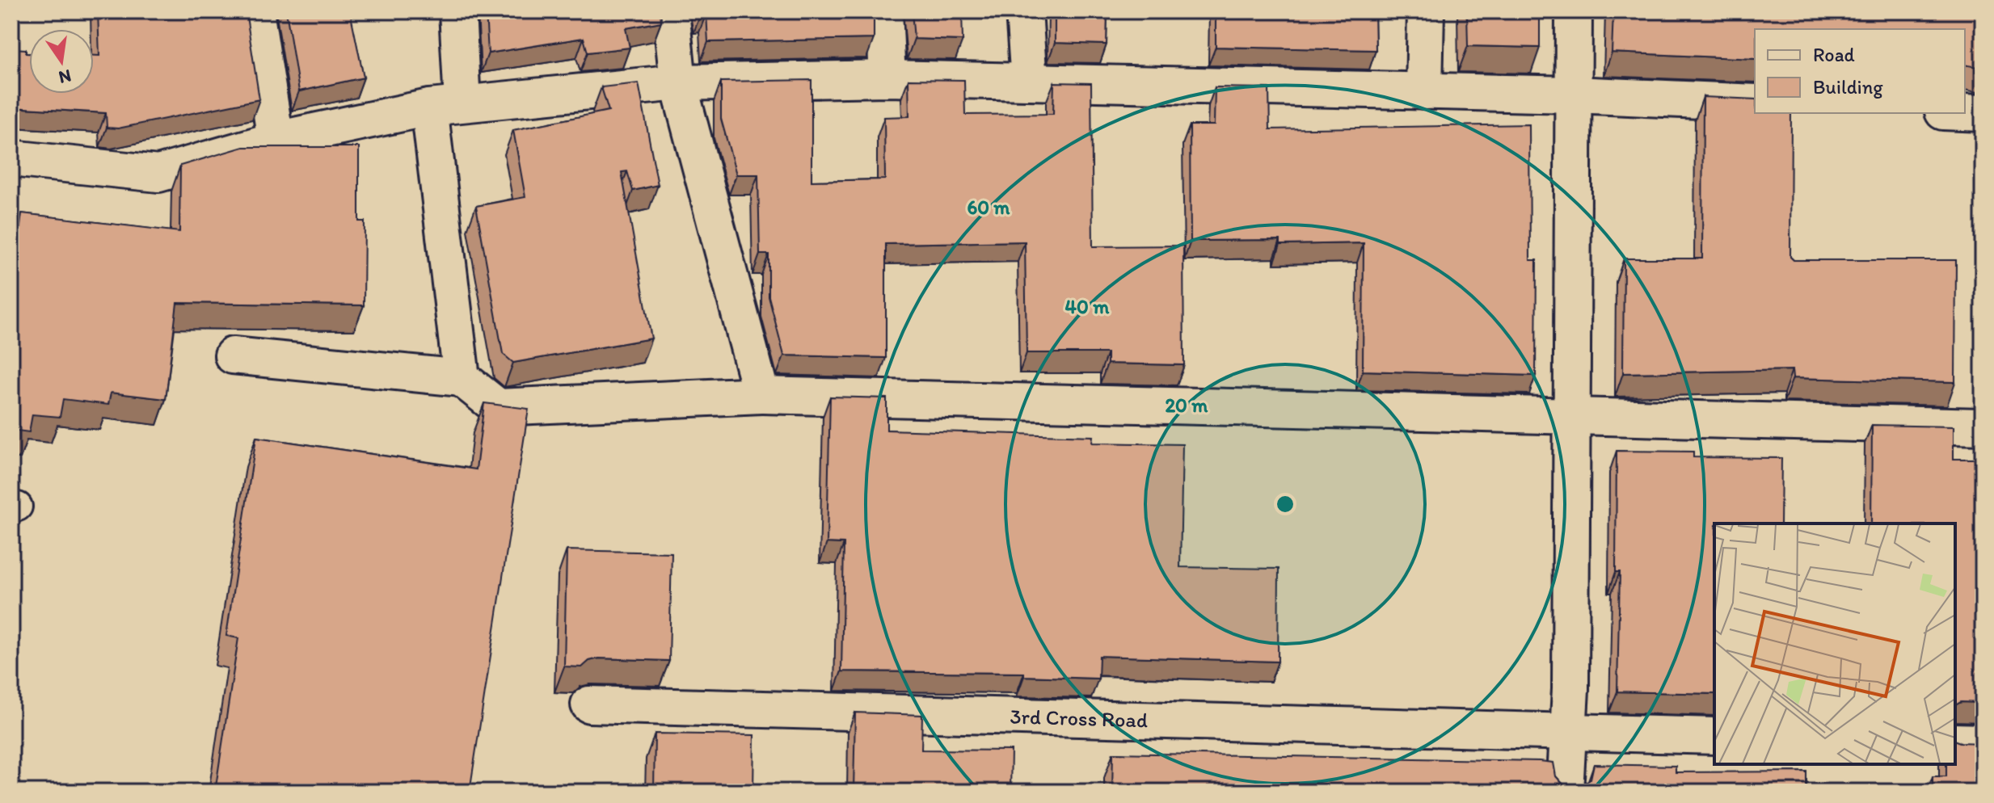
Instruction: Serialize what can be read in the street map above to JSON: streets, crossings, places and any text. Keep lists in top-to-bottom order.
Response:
{
  "streets": {
    "street": ["3rd Cross Road"]
  },
  "legend": ["Road", "Building"],
  "north": "bottom",
  "rings": ["60 m", "40 m", "20 m"]
}
